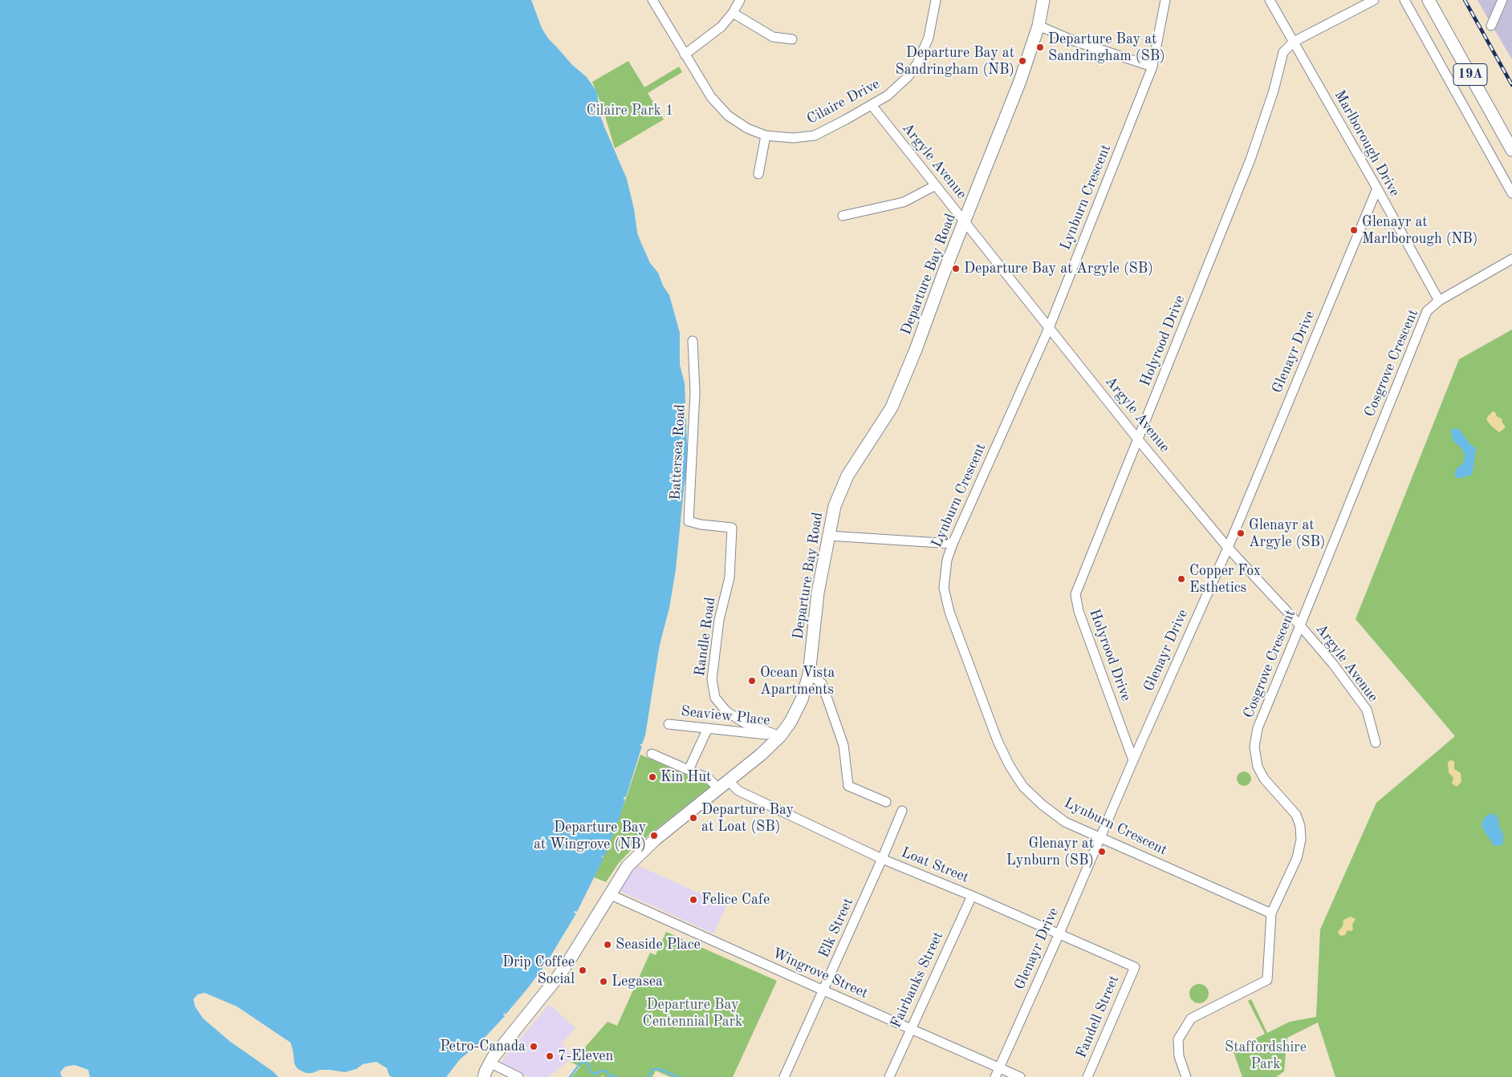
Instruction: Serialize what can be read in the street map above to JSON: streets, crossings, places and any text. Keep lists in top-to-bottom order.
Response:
{
  "streets": {
    "main road": ["19A", "Departure Bay Road"],
    "street": [
      "Cilaire Drive",
      "Marlborough Drive",
      "Argyle Avenue",
      "Lynburn Crescent",
      "Holyrood Drive",
      "Glenayr Drive",
      "Cosgrove Crescent",
      "Battersea Road",
      "Randle Road",
      "Seaview Place",
      "Loat Street",
      "Elk Street",
      "Wingrove Street",
      "Fairbanks Street",
      "Fandell Street"
    ]
  },
  "crossings": [
    ["Cilaire Drive", "Argyle Avenue"],
    ["Marlborough Drive", "Holyrood Drive"],
    ["Marlborough Drive", "Glenayr Drive"],
    ["Marlborough Drive", "Cosgrove Crescent"],
    ["Argyle Avenue", "Lynburn Crescent"],
    ["Argyle Avenue", "Departure Bay Road"],
    ["Argyle Avenue", "Holyrood Drive"],
    ["Argyle Avenue", "Glenayr Drive"],
    ["Argyle Avenue", "Cosgrove Crescent"],
    ["Lynburn Crescent", "Glenayr Drive"],
    ["Lynburn Crescent", "Cosgrove Crescent"],
    ["Departure Bay Road", "Randle Road"],
    ["Departure Bay Road", "Seaview Place"],
    ["Departure Bay Road", "Loat Street"],
    ["Departure Bay Road", "Wingrove Street"],
    ["Holyrood Drive", "Glenayr Drive"],
    ["Glenayr Drive", "Loat Street"],
    ["Glenayr Drive", "Wingrove Street"],
    ["Battersea Road", "Randle Road"],
    ["Randle Road", "Seaview Place"],
    ["Loat Street", "Elk Street"],
    ["Loat Street", "Fairbanks Street"],
    ["Loat Street", "Fandell Street"],
    ["Elk Street", "Wingrove Street"],
    ["Wingrove Street", "Fairbanks Street"]
  ],
  "parks": ["Cilaire Park 1", "Departure Bay Centennial Park", "Staffordshire Park"],
  "places": [
    "Departure Bay at Sandringham (SB)",
    "Departure Bay at Sandringham (NB)",
    "Glenayr at Marlborough (NB)",
    "Departure Bay at Argyle (SB)",
    "Glenayr at Argyle (SB)",
    "Copper Fox Esthetics",
    "Ocean Vista Apartments",
    "Kin Hut",
    "Departure Bay at Loat (SB)",
    "Departure Bay at Wingrove (NB)",
    "Glenayr at Lynburn (SB)",
    "Felice Cafe",
    "Seaside Place",
    "Drip Coffee Social",
    "Legasea",
    "Petro-Canada",
    "7-Eleven"
  ]
}
